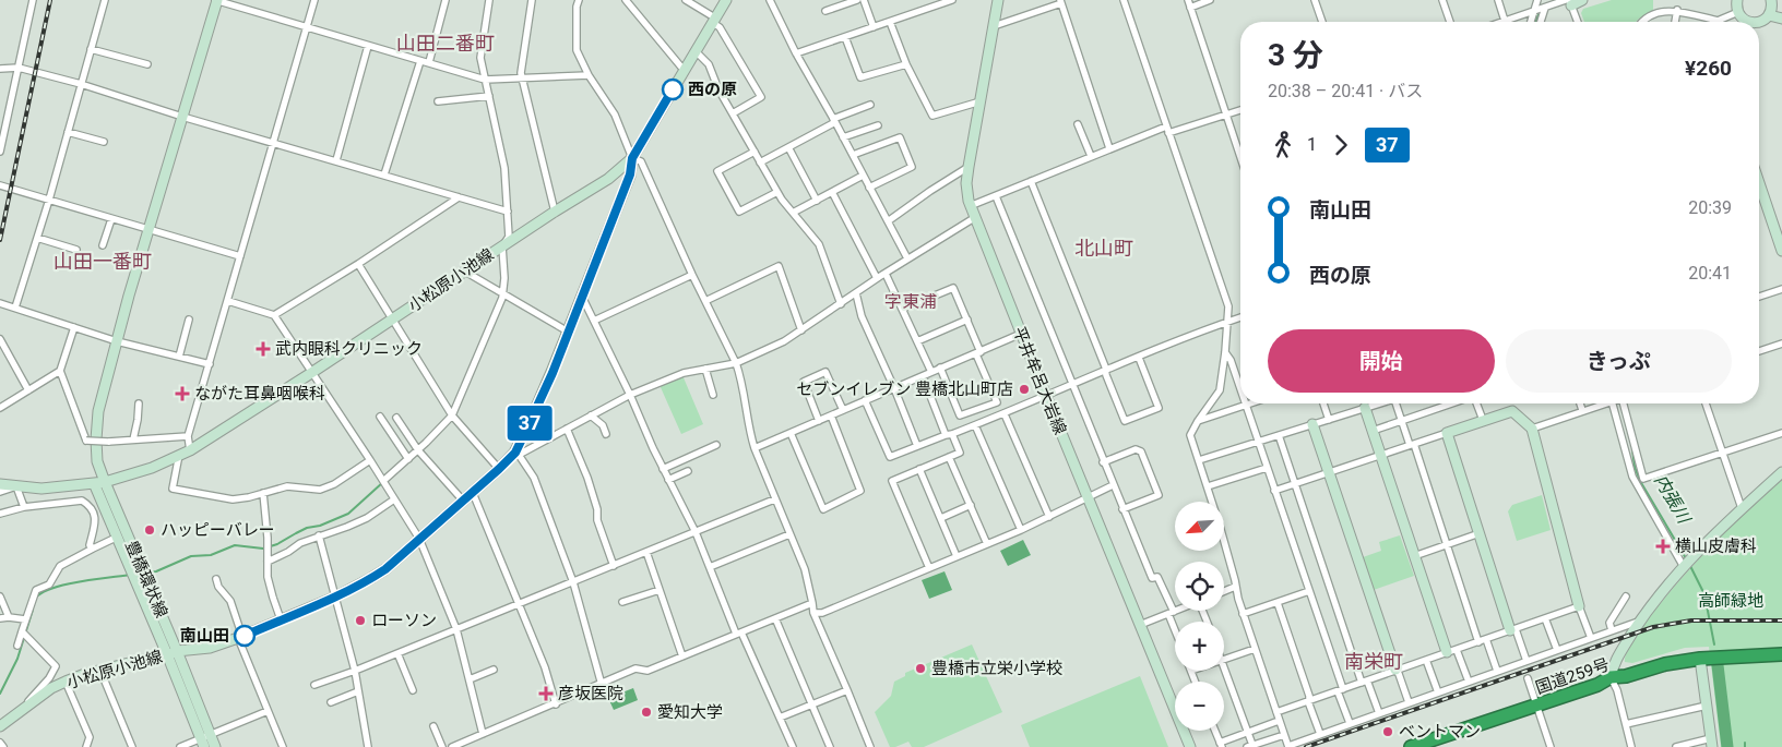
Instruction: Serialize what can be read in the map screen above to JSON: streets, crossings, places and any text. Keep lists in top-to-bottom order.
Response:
{
  "streets": {
    "highway": ["国道259号"],
    "main road": ["小松原小池線", "平井牟呂大岩線", "豊橋環状線"]
  },
  "crossings": [
    ["小松原小池線", "豊橋環状線"]
  ],
  "districts": [
    "山田二番町",
    "北山町",
    "山田一番町",
    "字東浦",
    "南栄町"
  ],
  "water": ["内張川"],
  "parks": ["高師緑地"],
  "places": {
    "other": [
      "西の原",
      "セブンイレブン 豊橋北山町店",
      "ハッピーバレー",
      "ローソン",
      "南山田",
      "豊橋市立栄小学校",
      "愛知大学",
      "ベントマン"
    ],
    "health": [
      "武内眼科クリニック",
      "ながた耳鼻咽喉科",
      "横山皮膚科",
      "彦坂医院"
    ]
  },
  "lines": ["bus line 37"],
  "north": "bottom left",
  "page": {
    "on_map": "37",
    "heading": ["3 分", "20:38 – 20:41 · バス", "¥260"],
    "legs": ["1", "37"],
    "list": [
      {
        "name": "南山田",
        "value": "20:39"
      },
      {
        "name": "西の原",
        "value": "20:41"
      }
    ],
    "buttons": ["開始", "きっぷ"],
    "map_buttons": ["+", "−"]
  }
}
